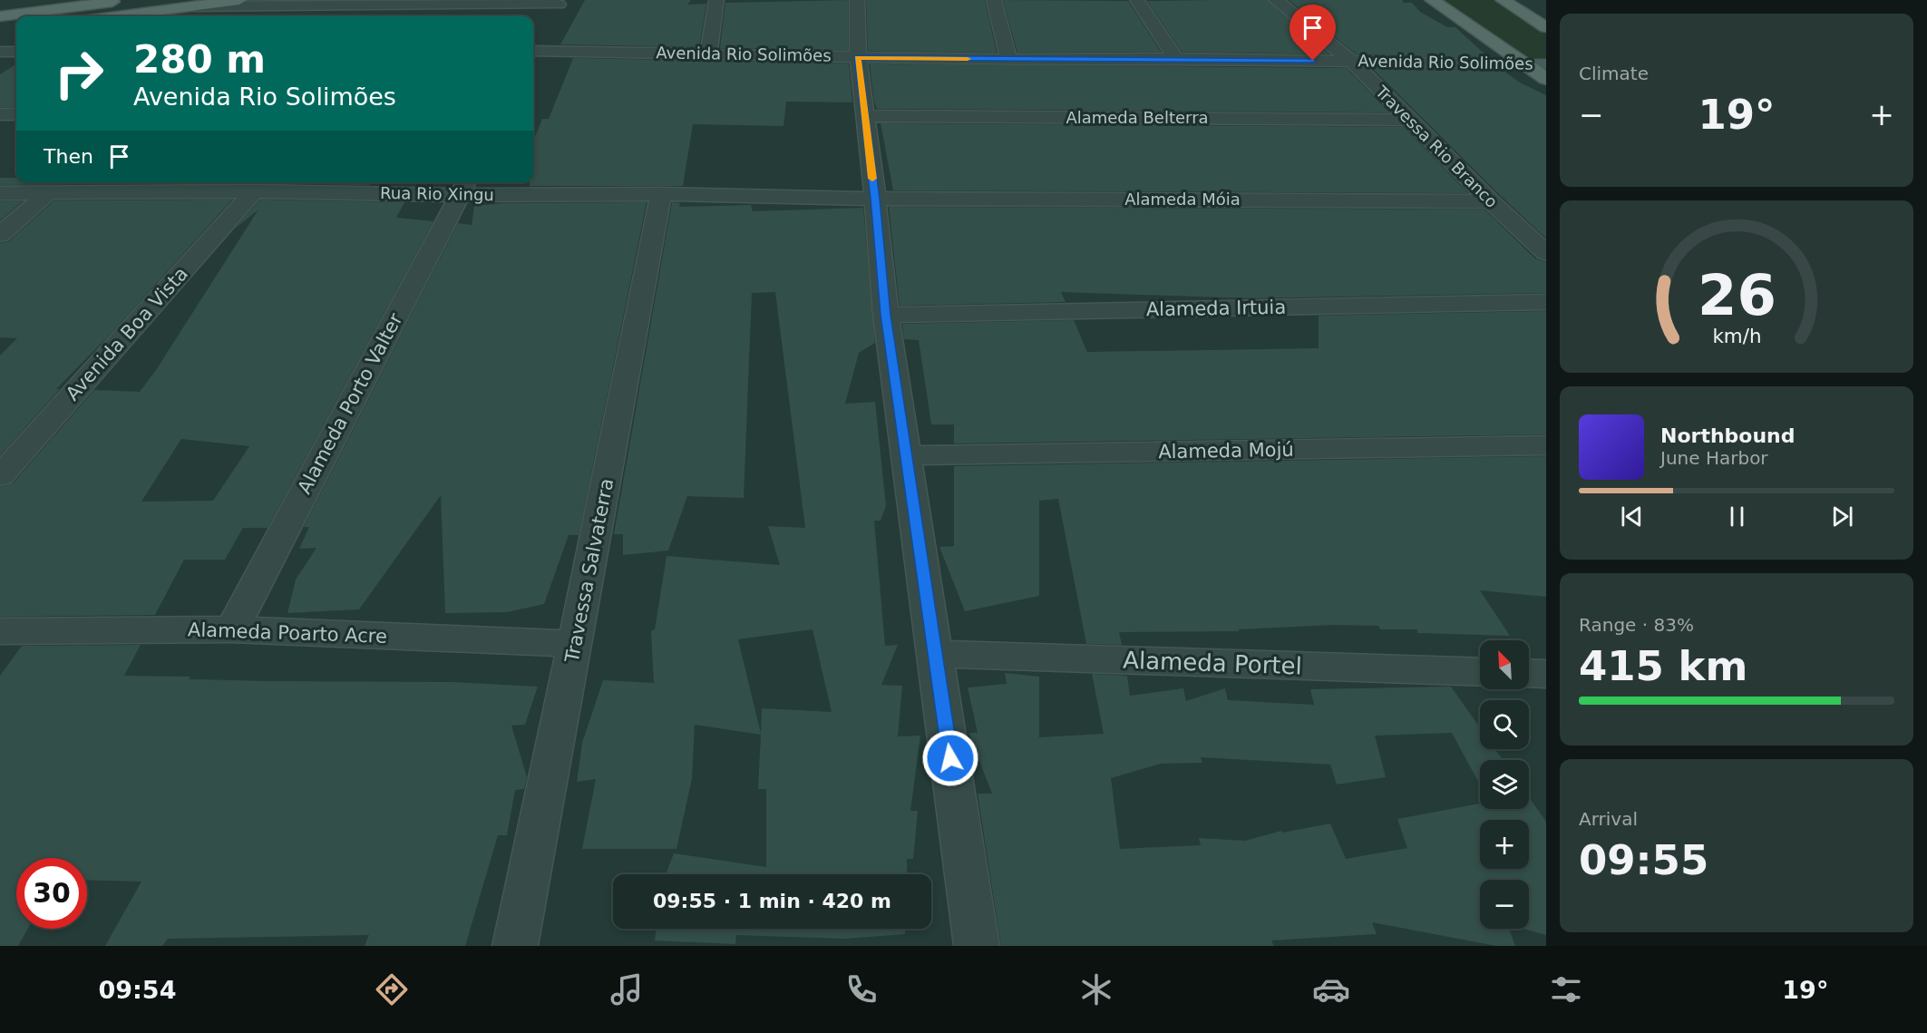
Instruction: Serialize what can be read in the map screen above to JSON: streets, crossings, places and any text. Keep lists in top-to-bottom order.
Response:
{
  "streets": {
    "main road": ["Avenida Rio Solimões"],
    "street": [
      "Alameda Belterra",
      "Travessa Rio Branco",
      "Rua Rio Xingu",
      "Alameda Móia",
      "Alameda Irtuia",
      "Avenida Boa Vista",
      "Alameda Porto Valter",
      "Alameda Mojú",
      "Travessa Salvaterra",
      "Alameda Poarto Acre",
      "Alameda Portel"
    ]
  },
  "crossings": [
    ["Avenida Rio Solimões", "Travessa Rio Branco"],
    ["Alameda Belterra", "Travessa Rio Branco"],
    ["Travessa Rio Branco", "Alameda Móia"],
    ["Rua Rio Xingu", "Alameda Móia"],
    ["Rua Rio Xingu", "Avenida Boa Vista"],
    ["Rua Rio Xingu", "Alameda Porto Valter"],
    ["Rua Rio Xingu", "Travessa Salvaterra"],
    ["Alameda Porto Valter", "Alameda Poarto Acre"],
    ["Travessa Salvaterra", "Alameda Poarto Acre"]
  ],
  "north": "top left",
  "page": {
    "tile": [
      "Climate",
      ["Range · 83%", "415 km"],
      ["Arrival", "09:55"]
    ],
    "turn": ["280 m", "Avenida Rio Solimões"],
    "heat": ["−", "19°", "+"],
    "then": "Then",
    "song": ["Northbound", "June Harbor"],
    "map_buttons": ["+", "−"],
    "limit": "30",
    "trip": "09:55 · 1 min · 420 m",
    "tabs": ["09:54", "19°"],
    "gauge": ["26", "km/h"]
  }
}
